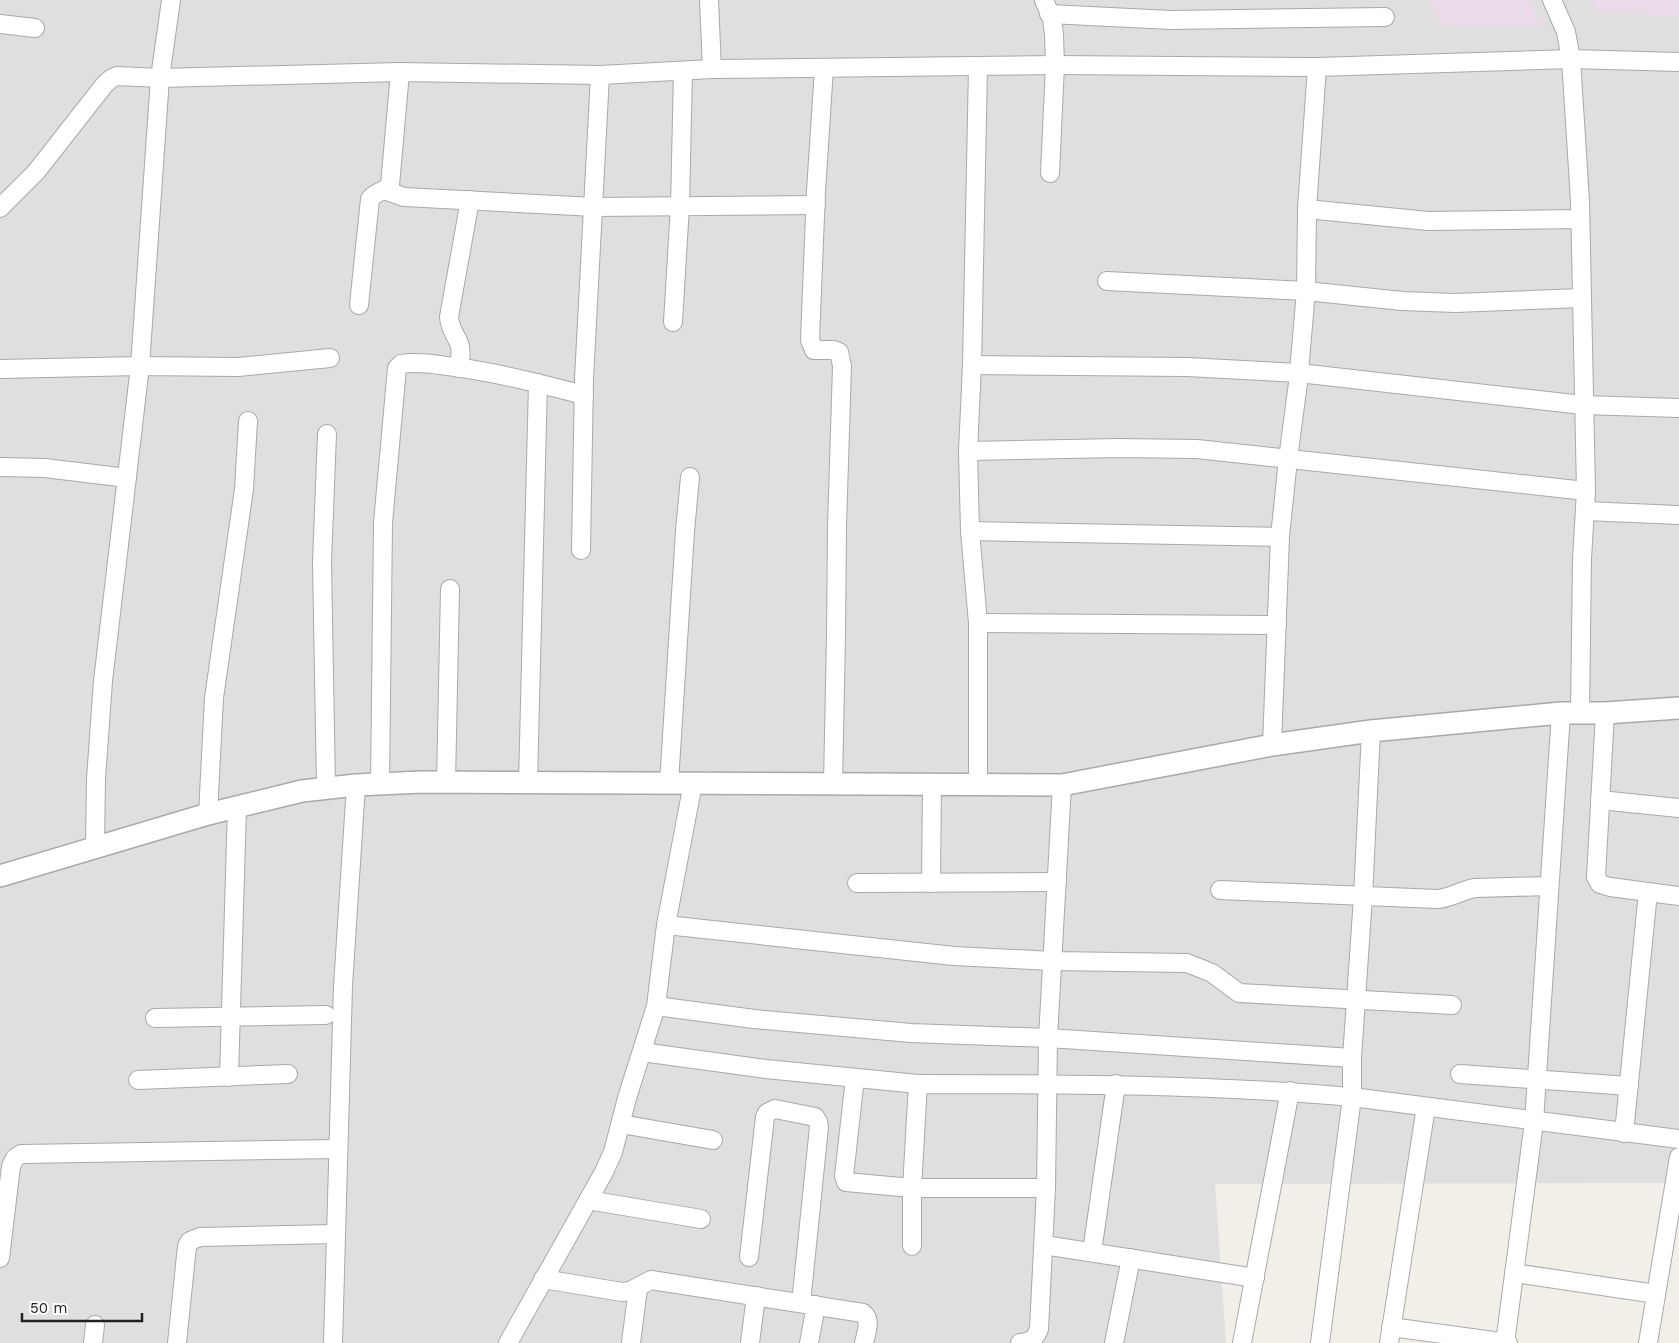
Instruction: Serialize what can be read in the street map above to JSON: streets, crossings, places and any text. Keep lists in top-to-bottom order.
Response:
{
  "scale_bar": "50 m"
}
